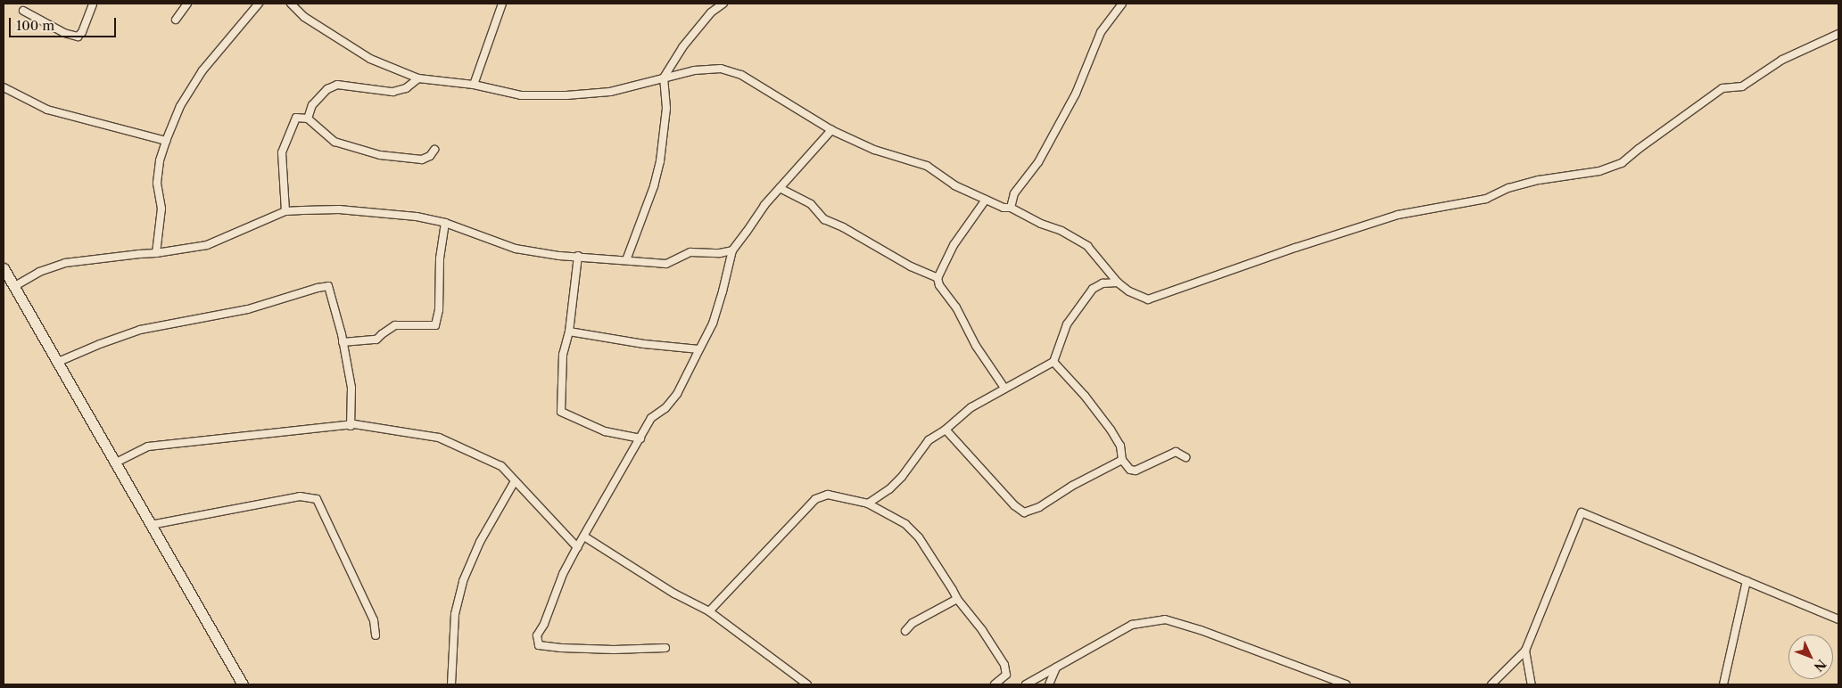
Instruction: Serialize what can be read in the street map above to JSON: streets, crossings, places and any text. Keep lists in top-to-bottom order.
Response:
{
  "scale_bar": "100 m",
  "north": "bottom right"
}
